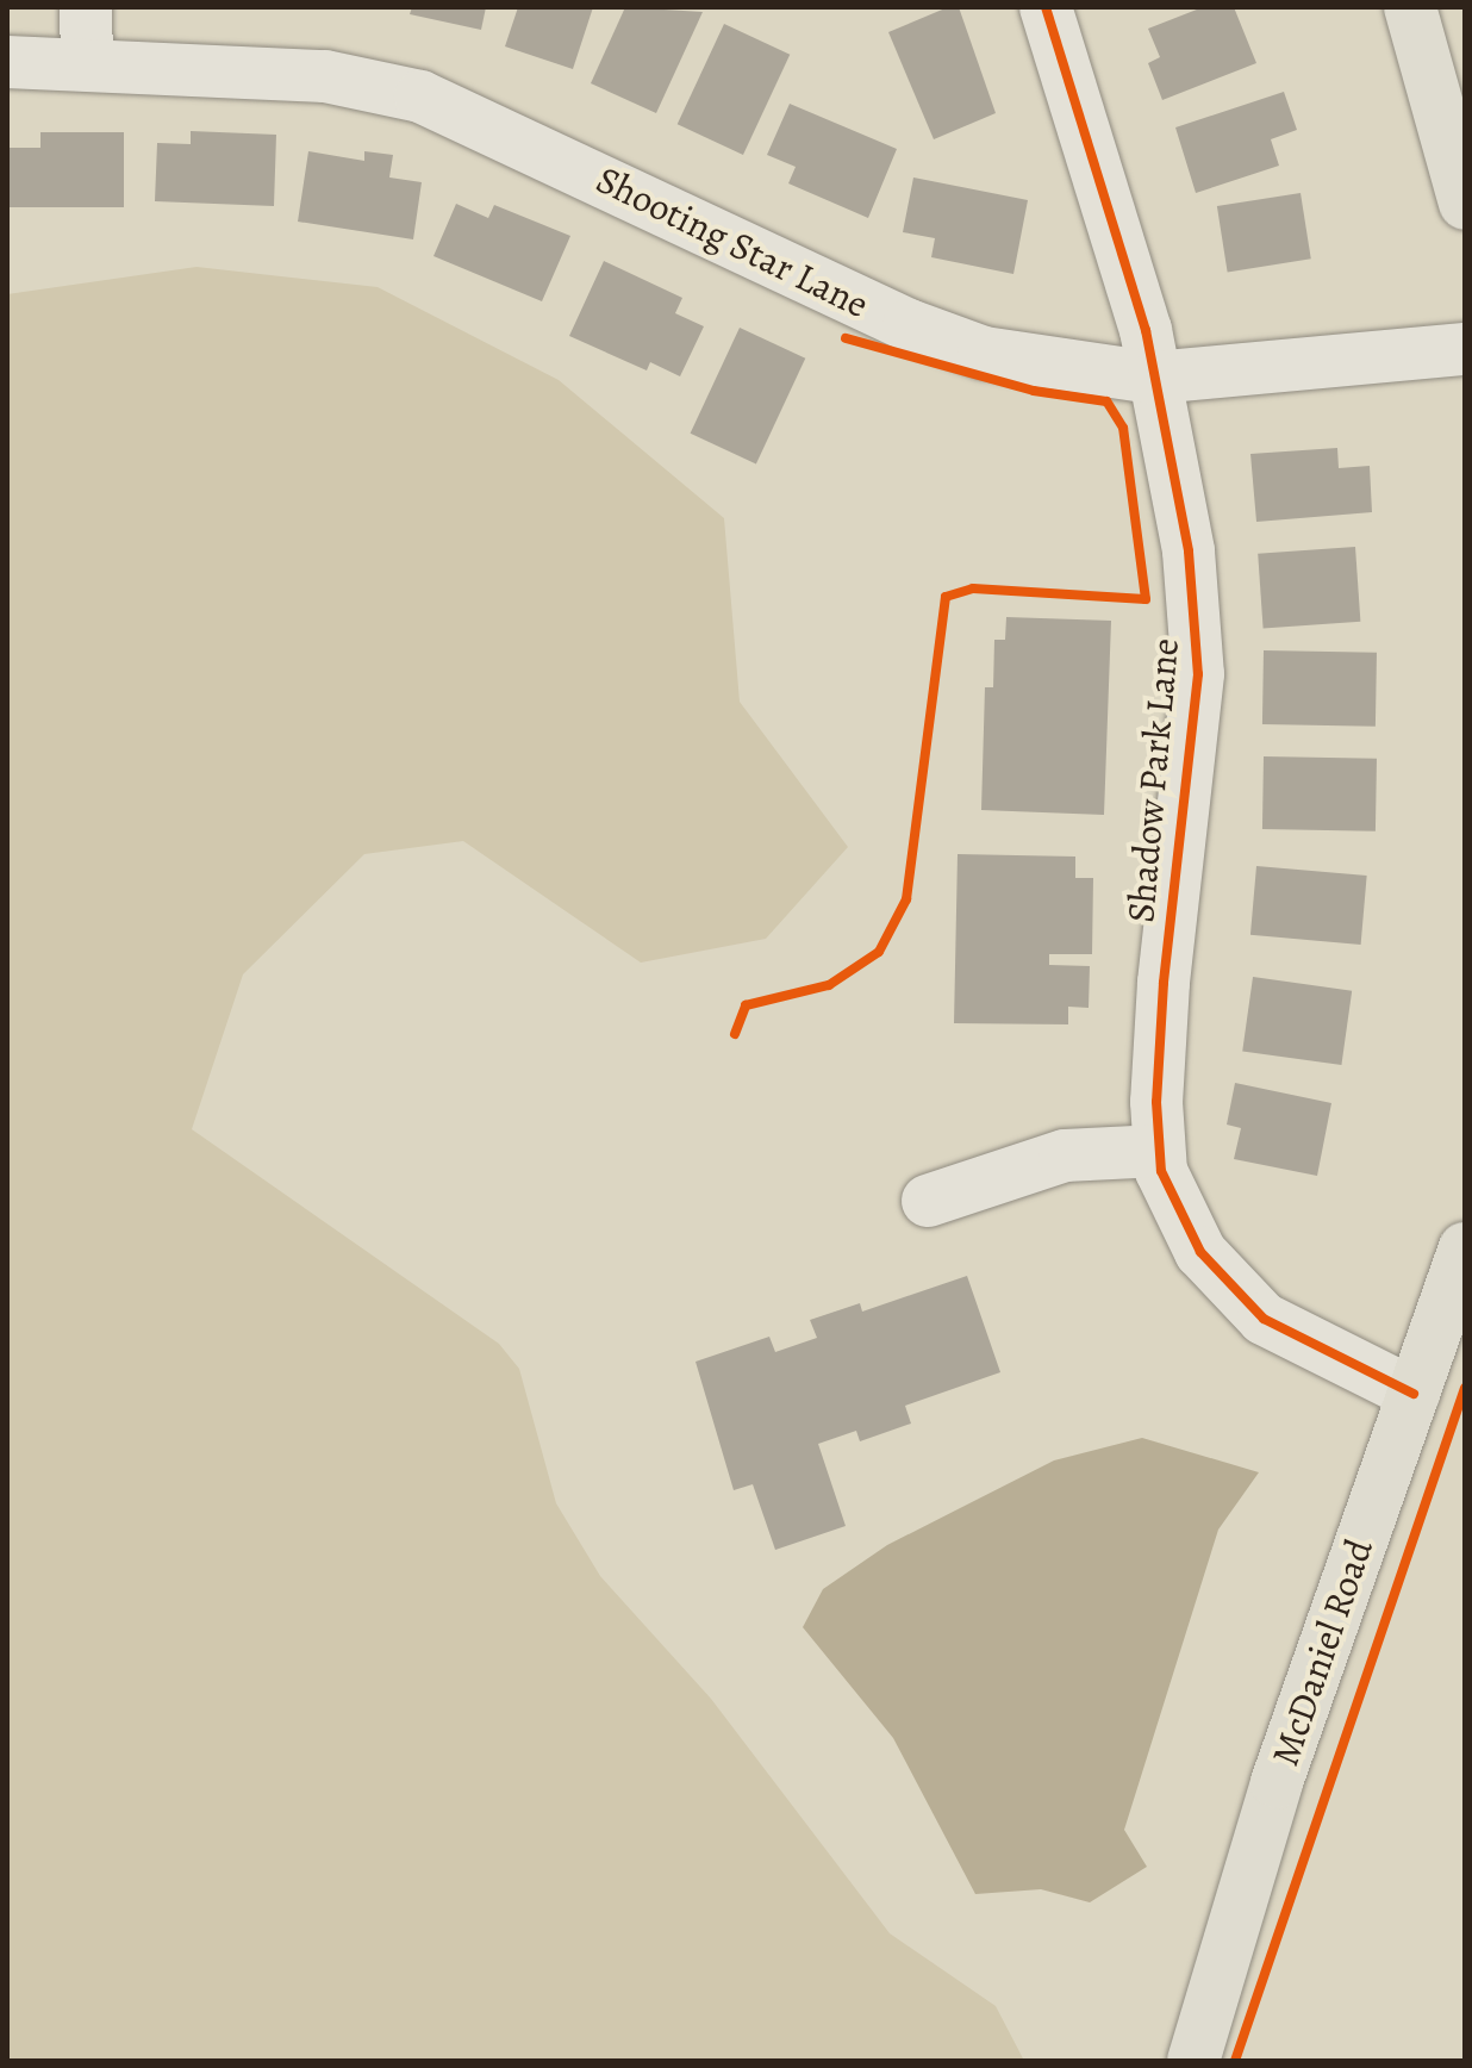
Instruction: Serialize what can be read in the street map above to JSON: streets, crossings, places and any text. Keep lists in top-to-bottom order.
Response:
{
  "streets": {
    "main road": ["McDaniel Road"],
    "street": ["Shooting Star Lane", "Shadow Park Lane"]
  },
  "crossings": [
    ["Shooting Star Lane", "Shadow Park Lane"],
    ["Shadow Park Lane", "McDaniel Road"]
  ]
}
